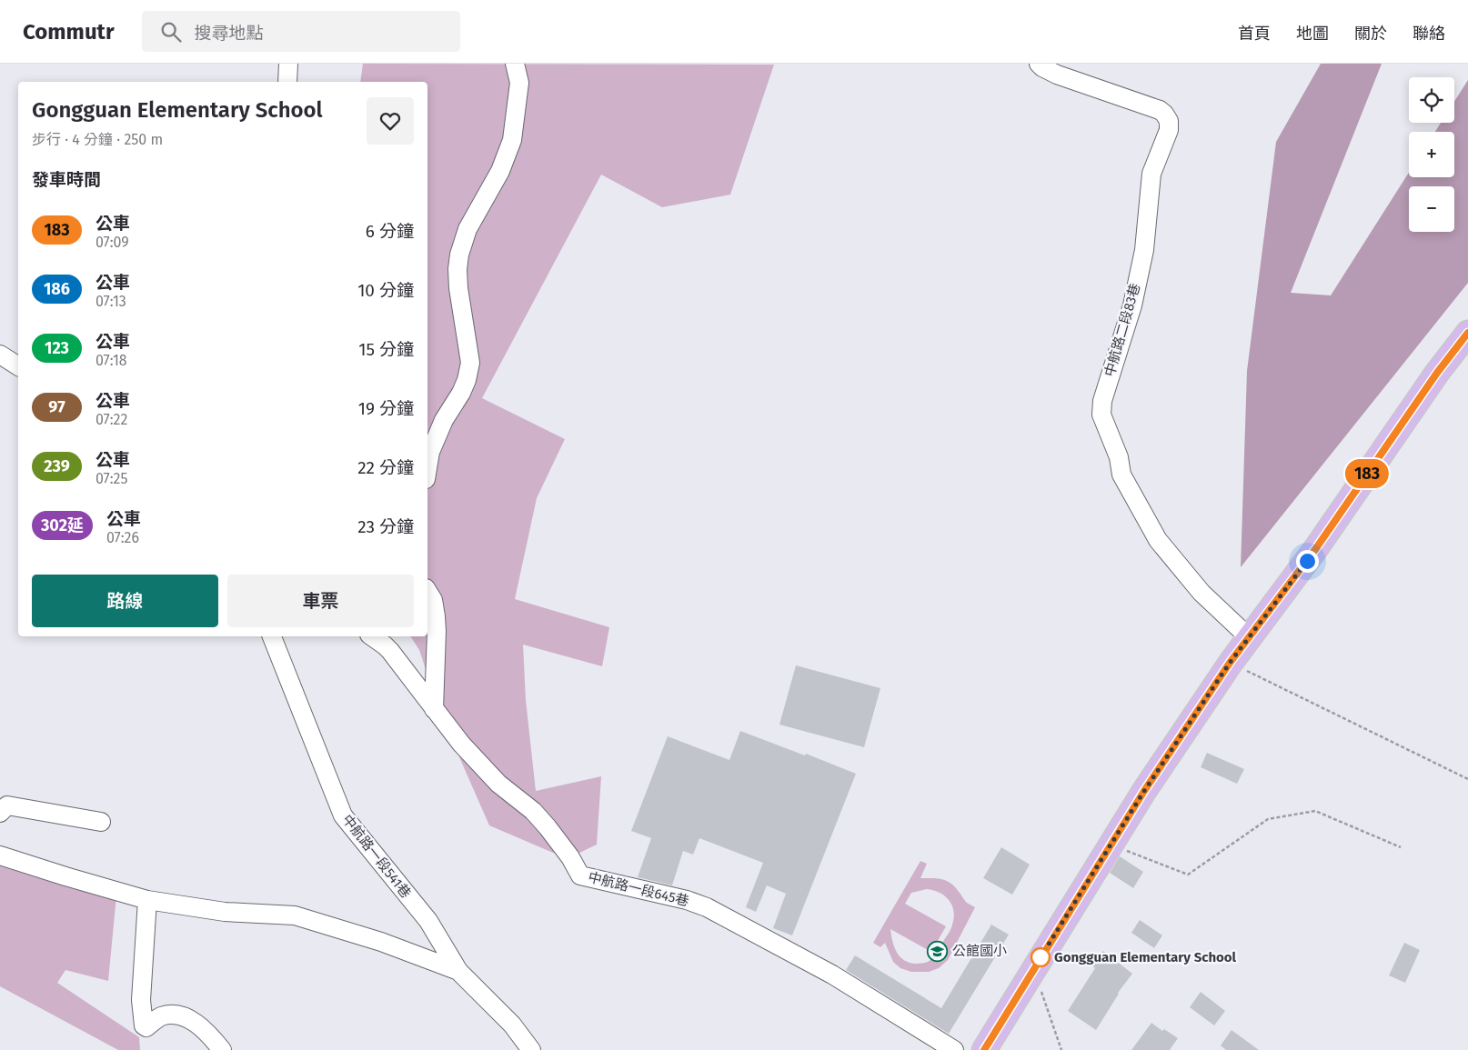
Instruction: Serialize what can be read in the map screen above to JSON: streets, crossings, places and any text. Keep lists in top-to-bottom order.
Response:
{
  "streets": {
    "lane": ["中航路二段83巷", "中航路一段541巷", "中航路一段645巷"]
  },
  "places": {
    "school or university": ["公館國小"],
    "other": ["Gongguan Elementary School"]
  },
  "lines": ["bus line 183"],
  "page": {
    "header": "Commutr",
    "search": "搜尋地點",
    "nav": [
      "首頁",
      "地圖",
      "關於",
      "聯絡"
    ],
    "on_map": "183",
    "map_buttons": ["+", "−"],
    "heading": [
      ["Gongguan Elementary School", "步行 · 4 分鐘 · 250 m"],
      "發車時間"
    ],
    "list": [
      {
        "mark": "183",
        "name": "公車",
        "note": "07:09",
        "value": "6 分鐘"
      },
      {
        "mark": "186",
        "name": "公車",
        "note": "07:13",
        "value": "10 分鐘"
      },
      {
        "mark": "123",
        "name": "公車",
        "note": "07:18",
        "value": "15 分鐘"
      },
      {
        "mark": "97",
        "name": "公車",
        "note": "07:22",
        "value": "19 分鐘"
      },
      {
        "mark": "239",
        "name": "公車",
        "note": "07:25",
        "value": "22 分鐘"
      },
      {
        "mark": "302延",
        "name": "公車",
        "note": "07:26",
        "value": "23 分鐘"
      }
    ],
    "buttons": ["路線", "車票"]
  }
}
